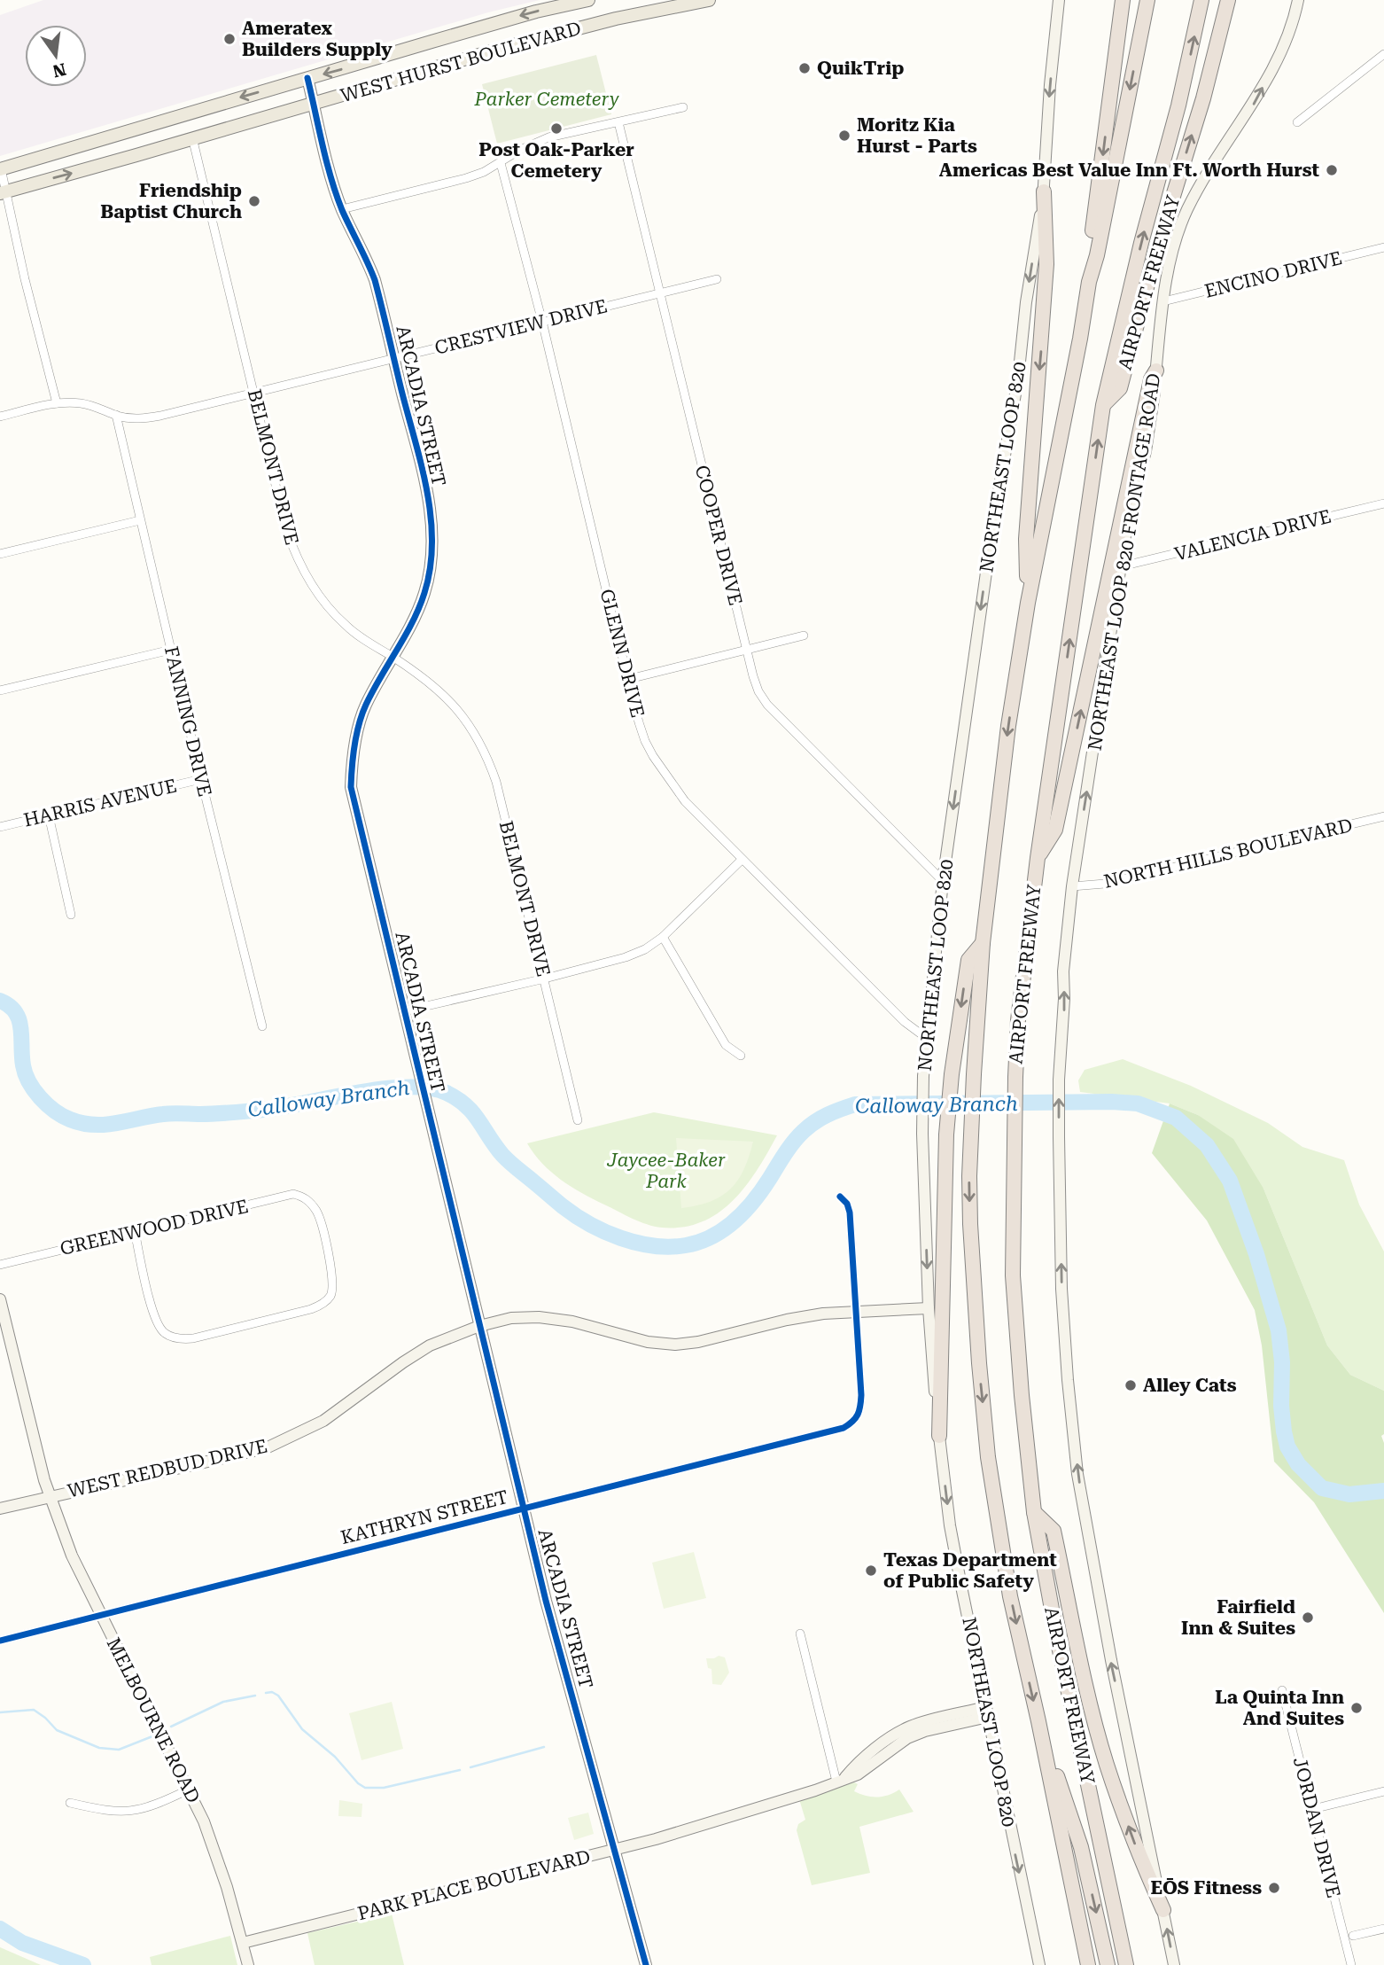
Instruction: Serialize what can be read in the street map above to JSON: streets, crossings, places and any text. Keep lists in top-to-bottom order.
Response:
{
  "streets": {
    "highway": ["AIRPORT FREEWAY"],
    "main road": ["WEST HURST BOULEVARD"],
    "street": [
      "ENCINO DRIVE",
      "CRESTVIEW DRIVE",
      "ARCADIA STREET",
      "BELMONT DRIVE",
      "NORTHEAST LOOP 820",
      "COOPER DRIVE",
      "VALENCIA DRIVE",
      "NORTHEAST LOOP 820 FRONTAGE ROAD",
      "GLENN DRIVE",
      "FANNING DRIVE",
      "HARRIS AVENUE",
      "NORTH HILLS BOULEVARD",
      "GREENWOOD DRIVE",
      "WEST REDBUD DRIVE",
      "KATHRYN STREET",
      "MELBOURNE ROAD",
      "JORDAN DRIVE",
      "PARK PLACE BOULEVARD"
    ]
  },
  "crossings": [
    ["WEST HURST BOULEVARD", "ARCADIA STREET"],
    ["WEST HURST BOULEVARD", "BELMONT DRIVE"],
    ["ENCINO DRIVE", "NORTHEAST LOOP 820 FRONTAGE ROAD"],
    ["CRESTVIEW DRIVE", "ARCADIA STREET"],
    ["CRESTVIEW DRIVE", "BELMONT DRIVE"],
    ["CRESTVIEW DRIVE", "COOPER DRIVE"],
    ["CRESTVIEW DRIVE", "GLENN DRIVE"],
    ["CRESTVIEW DRIVE", "FANNING DRIVE"],
    ["ARCADIA STREET", "BELMONT DRIVE"],
    ["ARCADIA STREET", "WEST REDBUD DRIVE"],
    ["ARCADIA STREET", "KATHRYN STREET"],
    ["ARCADIA STREET", "PARK PLACE BOULEVARD"],
    ["NORTHEAST LOOP 820", "COOPER DRIVE"],
    ["NORTHEAST LOOP 820", "GLENN DRIVE"],
    ["NORTHEAST LOOP 820", "WEST REDBUD DRIVE"],
    ["NORTHEAST LOOP 820", "PARK PLACE BOULEVARD"],
    ["VALENCIA DRIVE", "NORTHEAST LOOP 820 FRONTAGE ROAD"],
    ["NORTHEAST LOOP 820 FRONTAGE ROAD", "NORTH HILLS BOULEVARD"],
    ["FANNING DRIVE", "HARRIS AVENUE"],
    ["WEST REDBUD DRIVE", "KATHRYN STREET"],
    ["WEST REDBUD DRIVE", "MELBOURNE ROAD"],
    ["KATHRYN STREET", "MELBOURNE ROAD"],
    ["MELBOURNE ROAD", "PARK PLACE BOULEVARD"]
  ],
  "one_way": ["NORTHEAST LOOP 820", "NORTHEAST LOOP 820 FRONTAGE ROAD"],
  "water": ["Calloway Branch"],
  "parks": ["Parker Cemetery", "Jaycee-Baker Park"],
  "places": [
    "Ameratex Builders Supply",
    "QuikTrip",
    "Post Oak-Parker Cemetery",
    "Moritz Kia Hurst - Parts",
    "Americas Best Value Inn Ft. Worth Hurst",
    "Friendship Baptist Church",
    "Alley Cats",
    "Texas Department of Public Safety",
    "Fairfield Inn & Suites",
    "La Quinta Inn And Suites",
    "EŌS Fitness"
  ],
  "north": "bottom"
}
